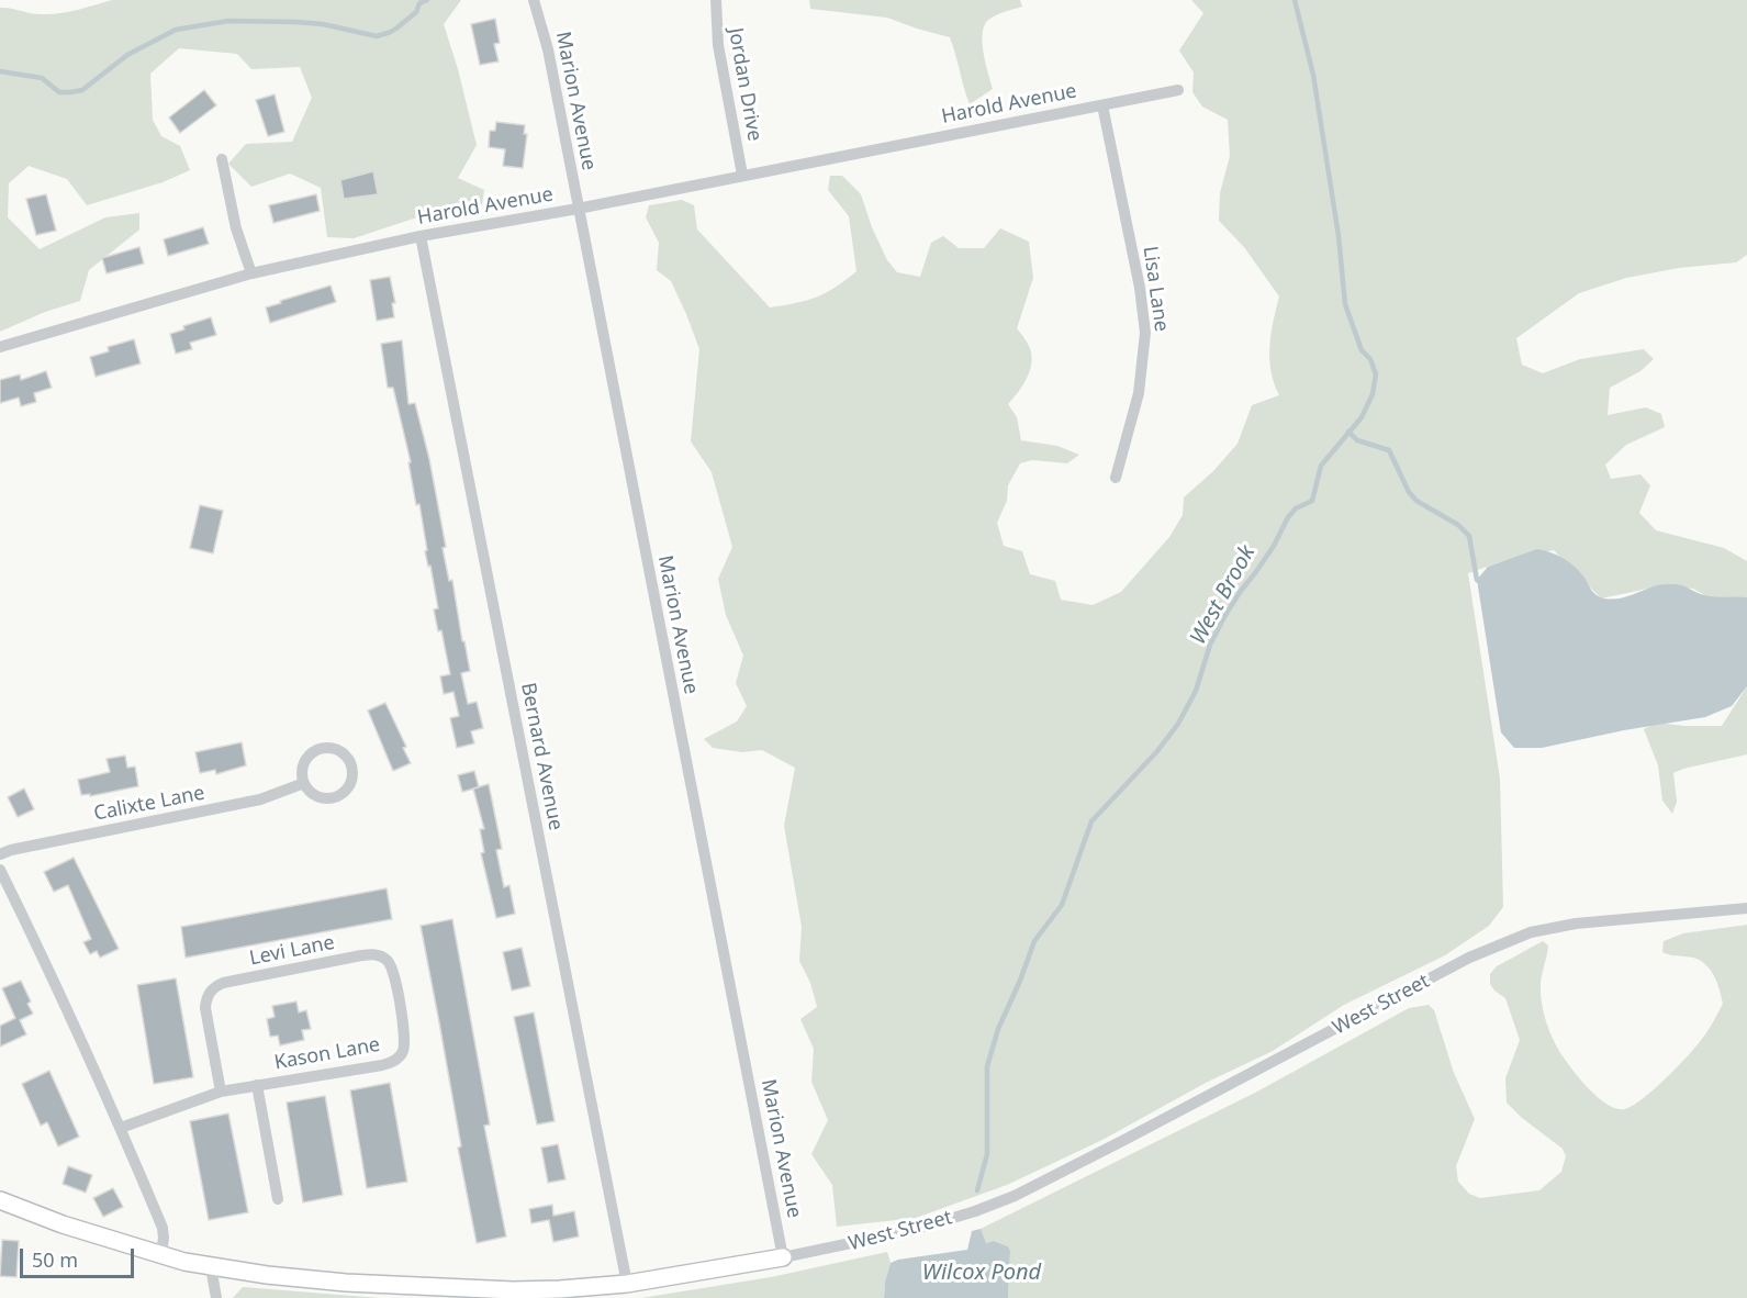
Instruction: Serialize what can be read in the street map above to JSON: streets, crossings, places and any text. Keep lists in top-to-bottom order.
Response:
{
  "streets": {
    "street": [
      "Jordan Drive",
      "Marion Avenue",
      "Harold Avenue",
      "Lisa Lane",
      "Bernard Avenue",
      "Calixte Lane",
      "Levi Lane",
      "West Street",
      "Kason Lane"
    ]
  },
  "crossings": [
    ["Jordan Drive", "Harold Avenue"],
    ["Marion Avenue", "Harold Avenue"],
    ["Marion Avenue", "West Street"],
    ["Harold Avenue", "Lisa Lane"],
    ["Harold Avenue", "Bernard Avenue"],
    ["Bernard Avenue", "West Street"],
    ["Levi Lane", "Kason Lane"]
  ],
  "water": ["West Brook", "Wilcox Pond"],
  "scale_bar": "50 m"
}
